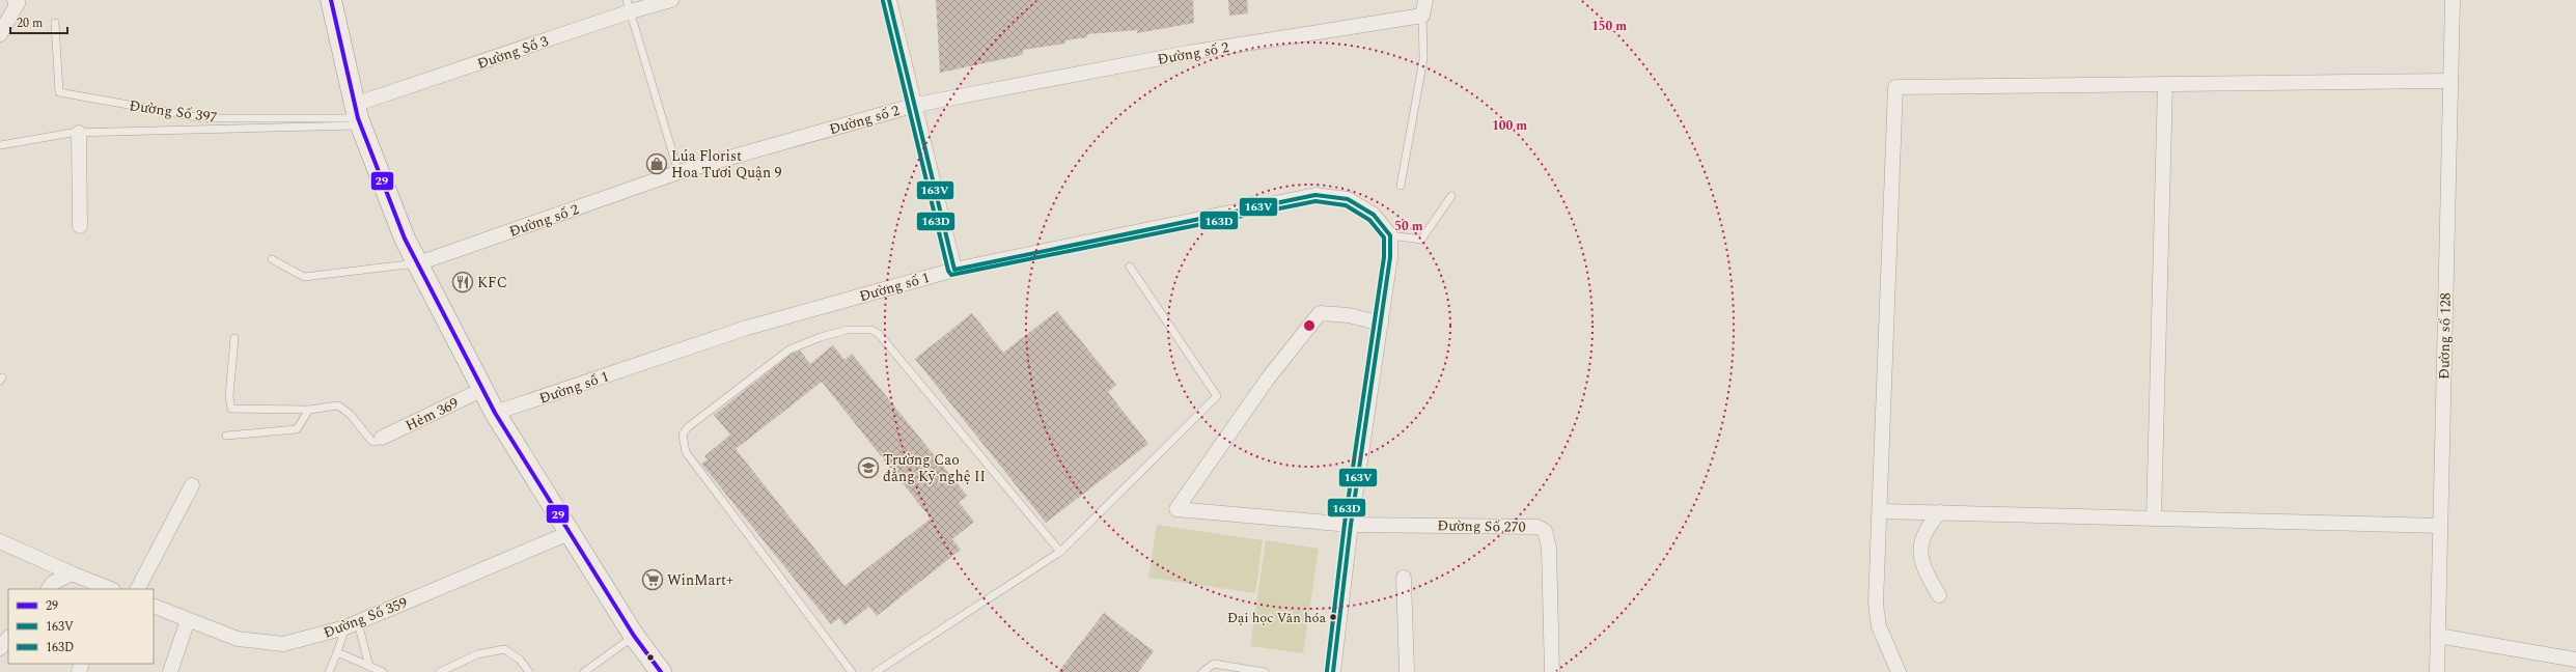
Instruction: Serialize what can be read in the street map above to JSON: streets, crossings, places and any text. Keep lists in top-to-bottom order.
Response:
{
  "streets": {
    "street": [
      "Đường Số 3",
      "Đường số 2",
      "Đường số 1",
      "Đường số 128",
      "Hẻm 369",
      "Đường Số 270",
      "Đường Số 359"
    ],
    "lane": ["Đường Số 397"]
  },
  "crossings": [
    ["Đường Số 3", "Đường Số 397"]
  ],
  "places": {
    "shop": ["Lúa Florist Hoa Tươi Quận 9"],
    "restaurant": ["KFC"],
    "school or university": ["Trường Cao đẳng Kỹ nghệ II"],
    "supermarket": ["WinMart+"],
    "other": ["Đại học Văn hóa"]
  },
  "lines": ["transit line 29", "transit line 163V", "transit line 163D"],
  "legend": ["29", "163V", "163D"],
  "scale_bar": "20 m",
  "rings": ["150 m", "100 m", "50 m"]
}
